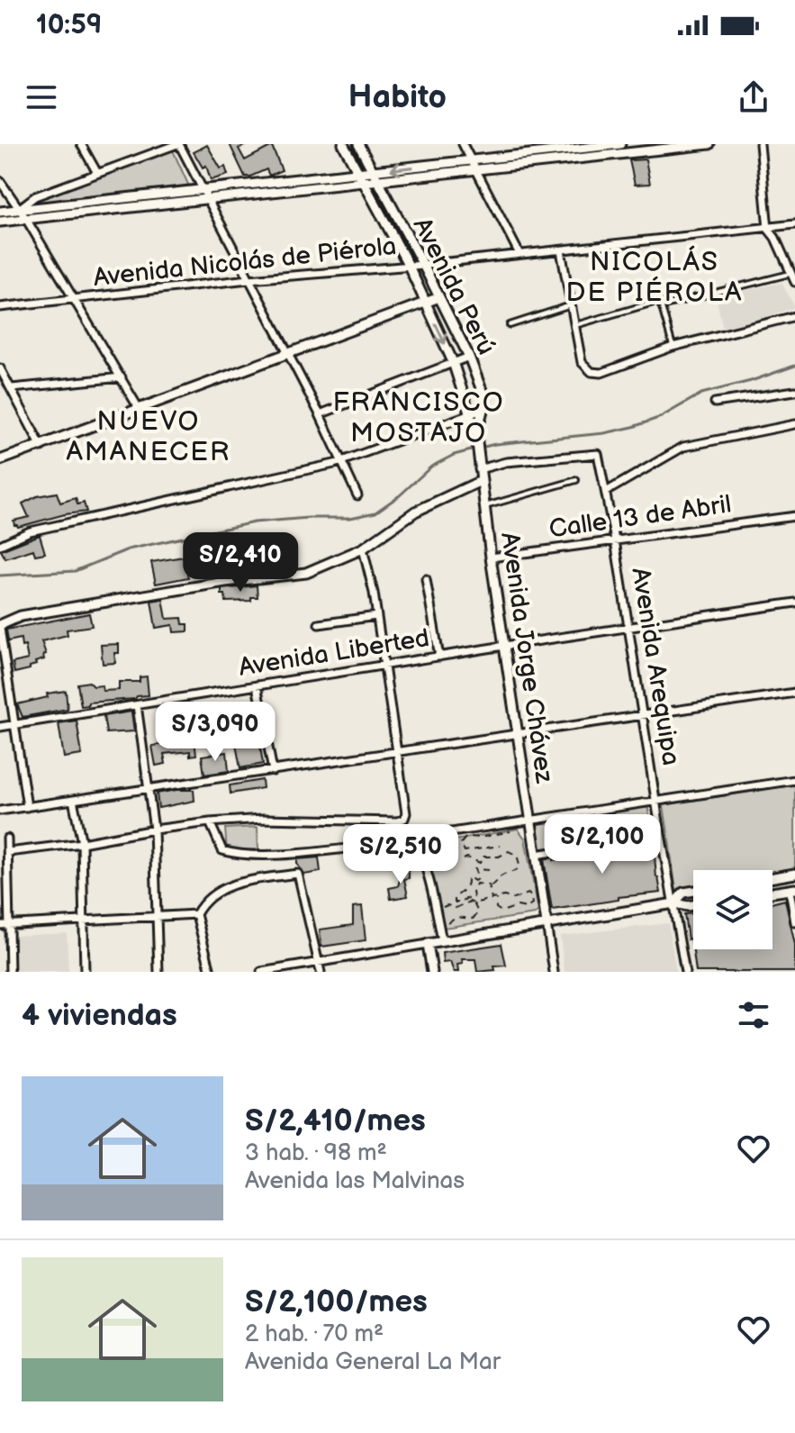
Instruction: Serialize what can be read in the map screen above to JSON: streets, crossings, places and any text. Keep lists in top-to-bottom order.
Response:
{
  "streets": {
    "street": [
      "Avenida Nicolás de Piérola",
      "Avenida Perú",
      "Calle 13 de Abril",
      "Avenida Liberted",
      "Avenida Jorge Chávez",
      "Avenida Arequipa"
    ]
  },
  "crossings": [
    ["Avenida Nicolás de Piérola", "Avenida Perú"],
    ["Avenida Perú", "Avenida Jorge Chávez"],
    ["Calle 13 de Abril", "Avenida Jorge Chávez"],
    ["Calle 13 de Abril", "Avenida Arequipa"],
    ["Avenida Liberted", "Avenida Jorge Chávez"],
    ["Avenida Liberted", "Avenida Arequipa"],
    ["Avenida Jorge Chávez", "Avenida Arequipa"]
  ],
  "districts": ["NICOLÁS DE PIÉROLA", "FRANCISCO MOSTAJO", "NUEVO AMANECER"],
  "page": {
    "status": "10:59",
    "header": "Habito",
    "price": [
      "S/2,410",
      "S/3,090",
      "S/2,100",
      "S/2,510"
    ],
    "heading": "4 viviendas",
    "list": [
      {
        "name": "S/2,410/mes",
        "note": "3 hab. · 98 m² · Avenida las Malvinas"
      },
      {
        "name": "S/2,100/mes",
        "note": "2 hab. · 70 m² · Avenida General La Mar"
      }
    ]
  }
}
